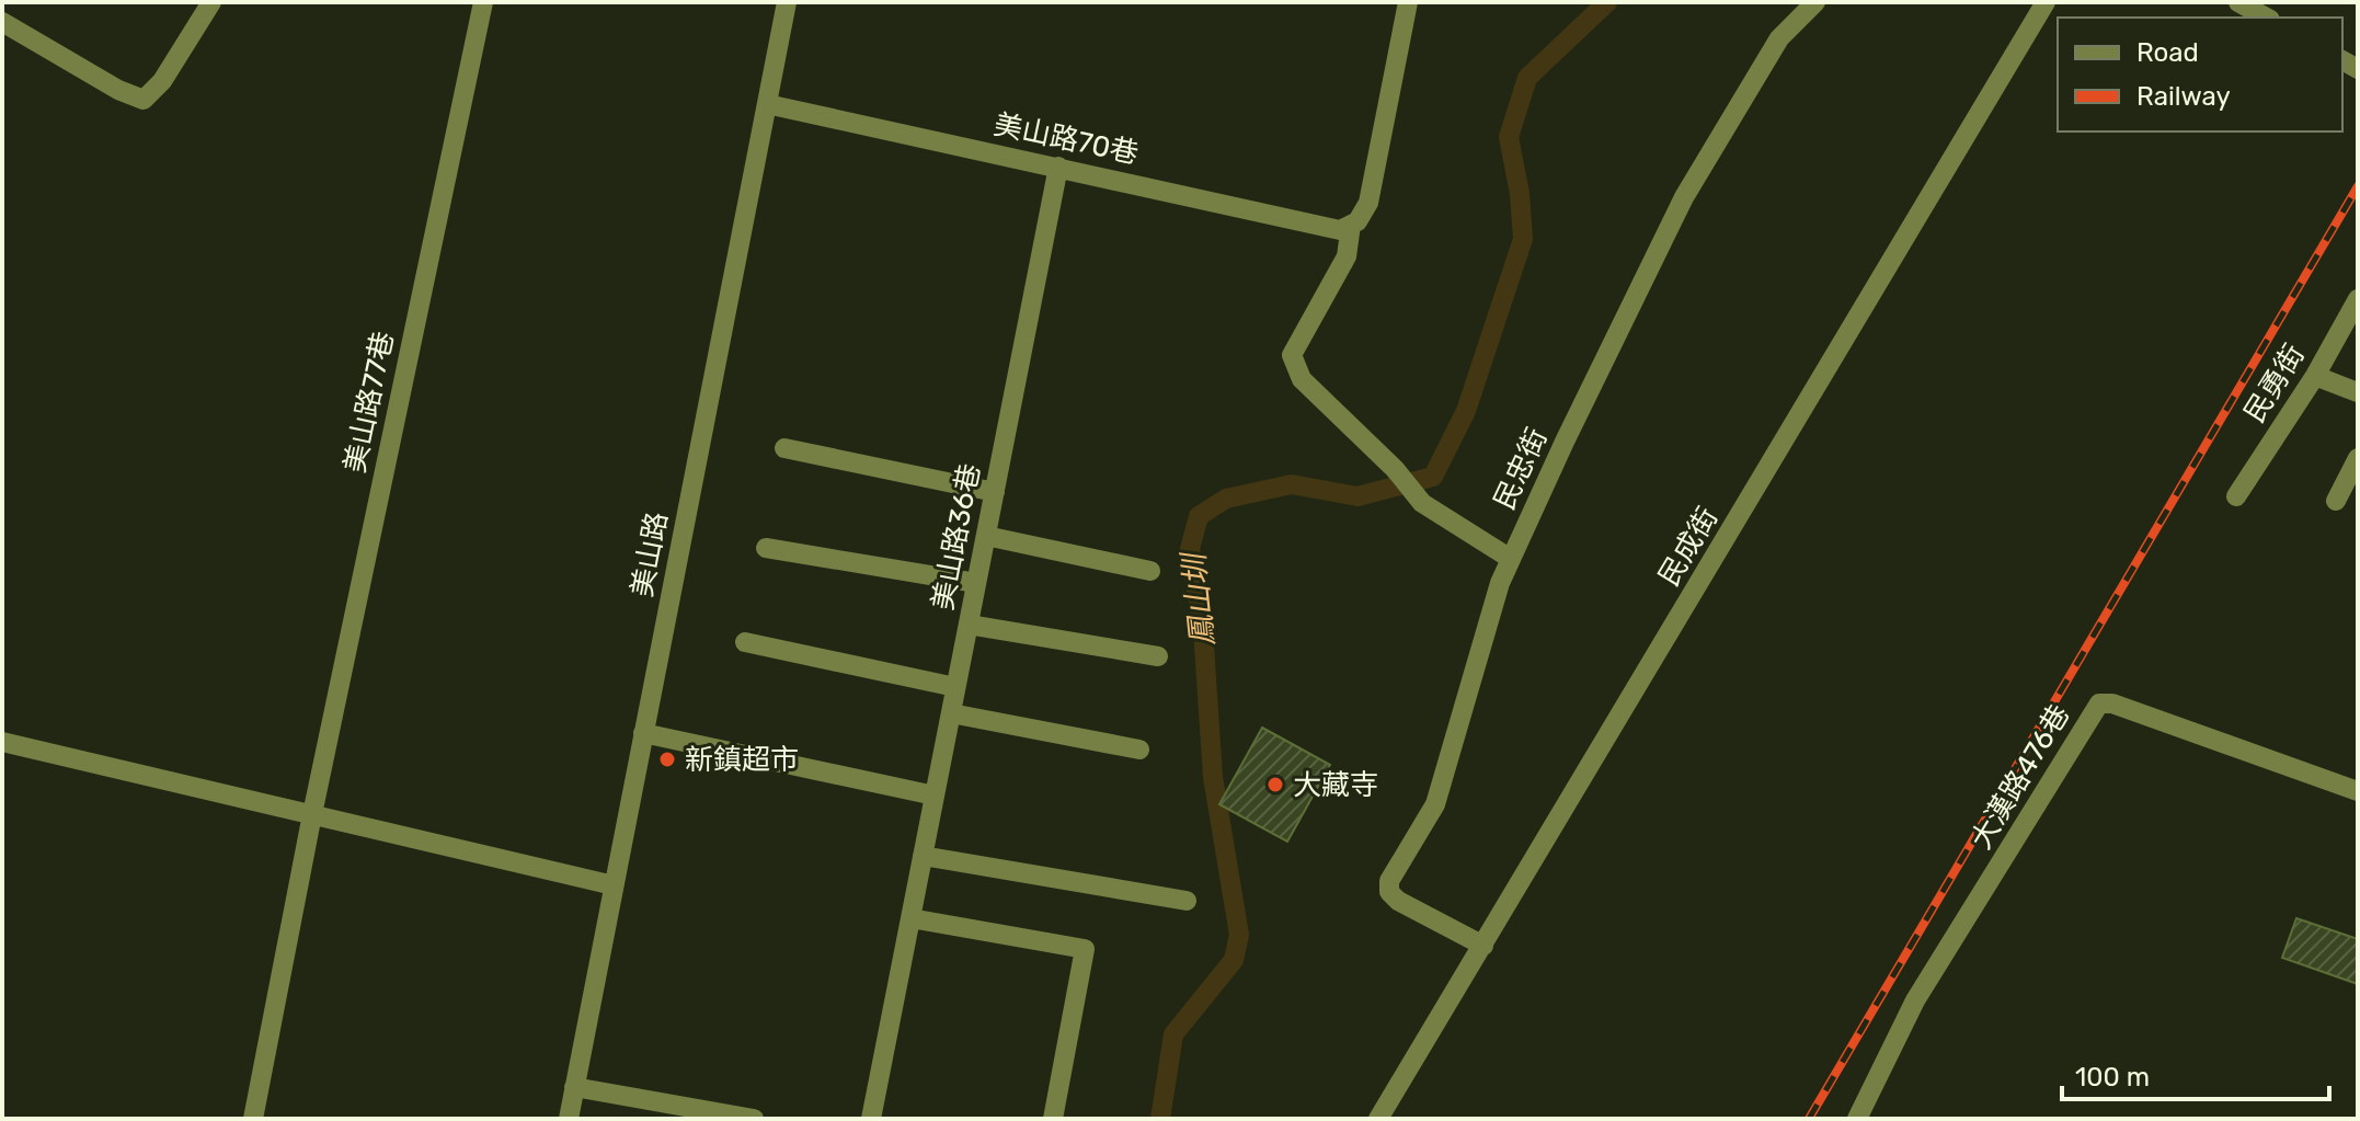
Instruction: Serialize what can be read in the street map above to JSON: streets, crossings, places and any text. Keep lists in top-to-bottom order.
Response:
{
  "streets": {
    "street": [
      "美山路70巷",
      "民勇街",
      "美山路77巷",
      "民忠街",
      "美山路36巷",
      "民成街",
      "美山路",
      "大漢路476巷"
    ]
  },
  "crossings": [
    ["美山路70巷", "美山路36巷"],
    ["美山路70巷", "美山路"],
    ["民忠街", "民成街"]
  ],
  "water": ["鳳山圳"],
  "places": ["新鎮超市", "大藏寺"],
  "legend": ["Road", "Railway"],
  "scale_bar": "100 m"
}
